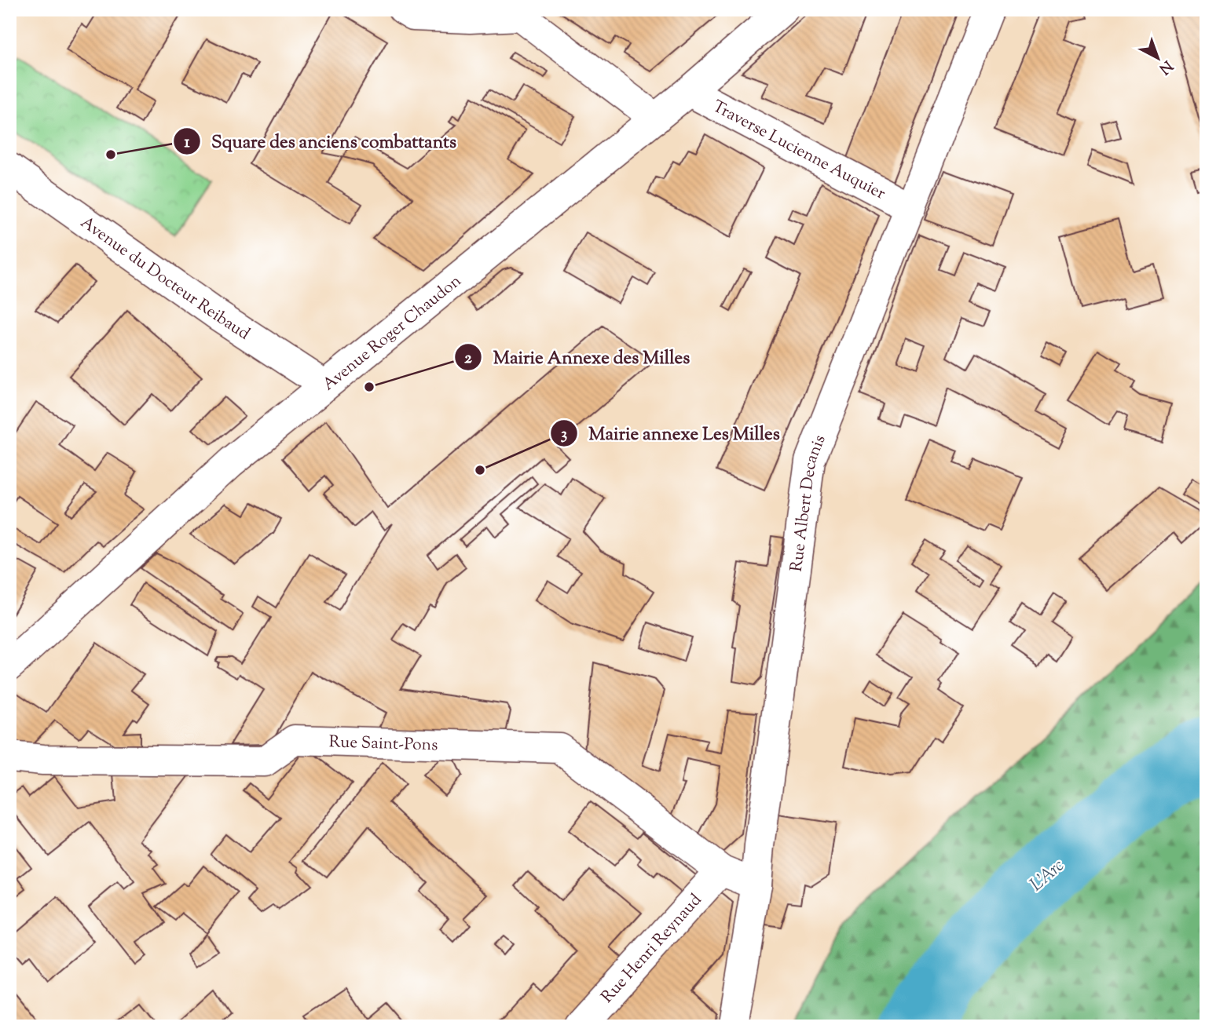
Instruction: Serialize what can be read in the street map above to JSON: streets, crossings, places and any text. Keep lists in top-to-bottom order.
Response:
{
  "streets": {
    "street": [
      "Traverse Lucienne Auquier",
      "Avenue du Docteur Reibaud",
      "Avenue Roger Chaudon",
      "Rue Albert Decanis",
      "Rue Saint-Pons",
      "Rue Henri Reynaud"
    ]
  },
  "crossings": [
    ["Traverse Lucienne Auquier", "Avenue Roger Chaudon"],
    ["Traverse Lucienne Auquier", "Rue Albert Decanis"],
    ["Avenue du Docteur Reibaud", "Avenue Roger Chaudon"],
    ["Rue Albert Decanis", "Rue Saint-Pons"],
    ["Rue Saint-Pons", "Rue Henri Reynaud"]
  ],
  "water": ["L'Arc"],
  "places": ["Square des anciens combattants", "Mairie Annexe des Milles", "Mairie annexe Les Milles"],
  "north": "bottom right"
}
